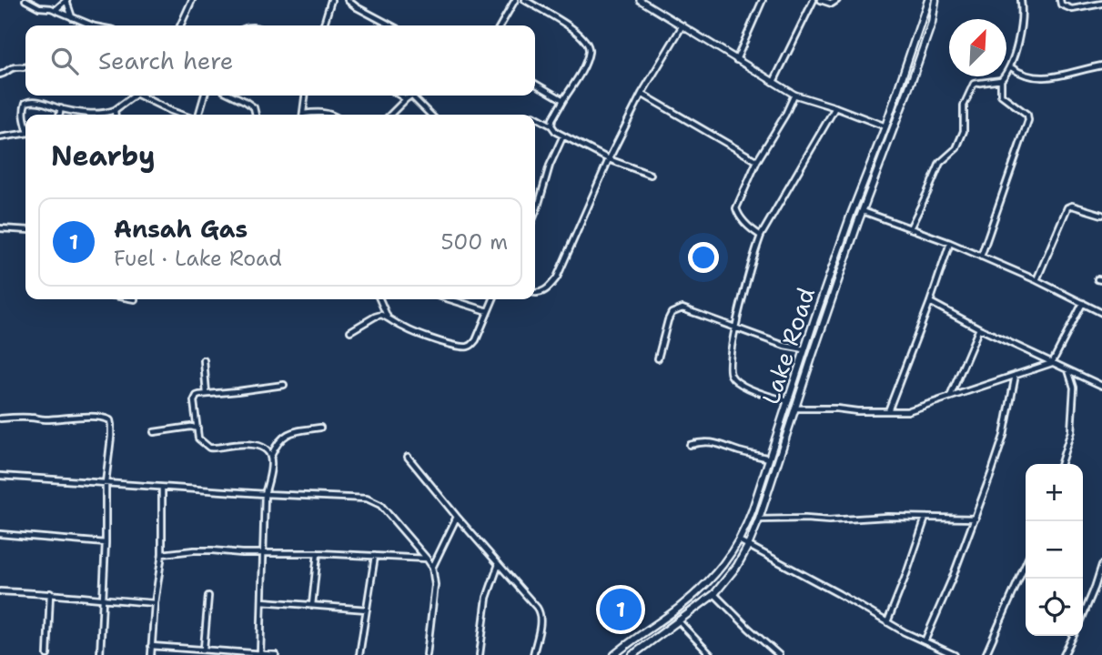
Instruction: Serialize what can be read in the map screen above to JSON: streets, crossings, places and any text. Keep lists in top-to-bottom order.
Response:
{
  "streets": {
    "main road": ["Lake Road"]
  },
  "north": "top right",
  "page": {
    "search": "Search here",
    "heading": "Nearby",
    "list": [
      {
        "mark": "1",
        "name": "Ansah Gas",
        "note": "Fuel · Lake Road",
        "value": "500 m"
      }
    ],
    "map_buttons": ["+", "−"],
    "pins": "1"
  }
}
